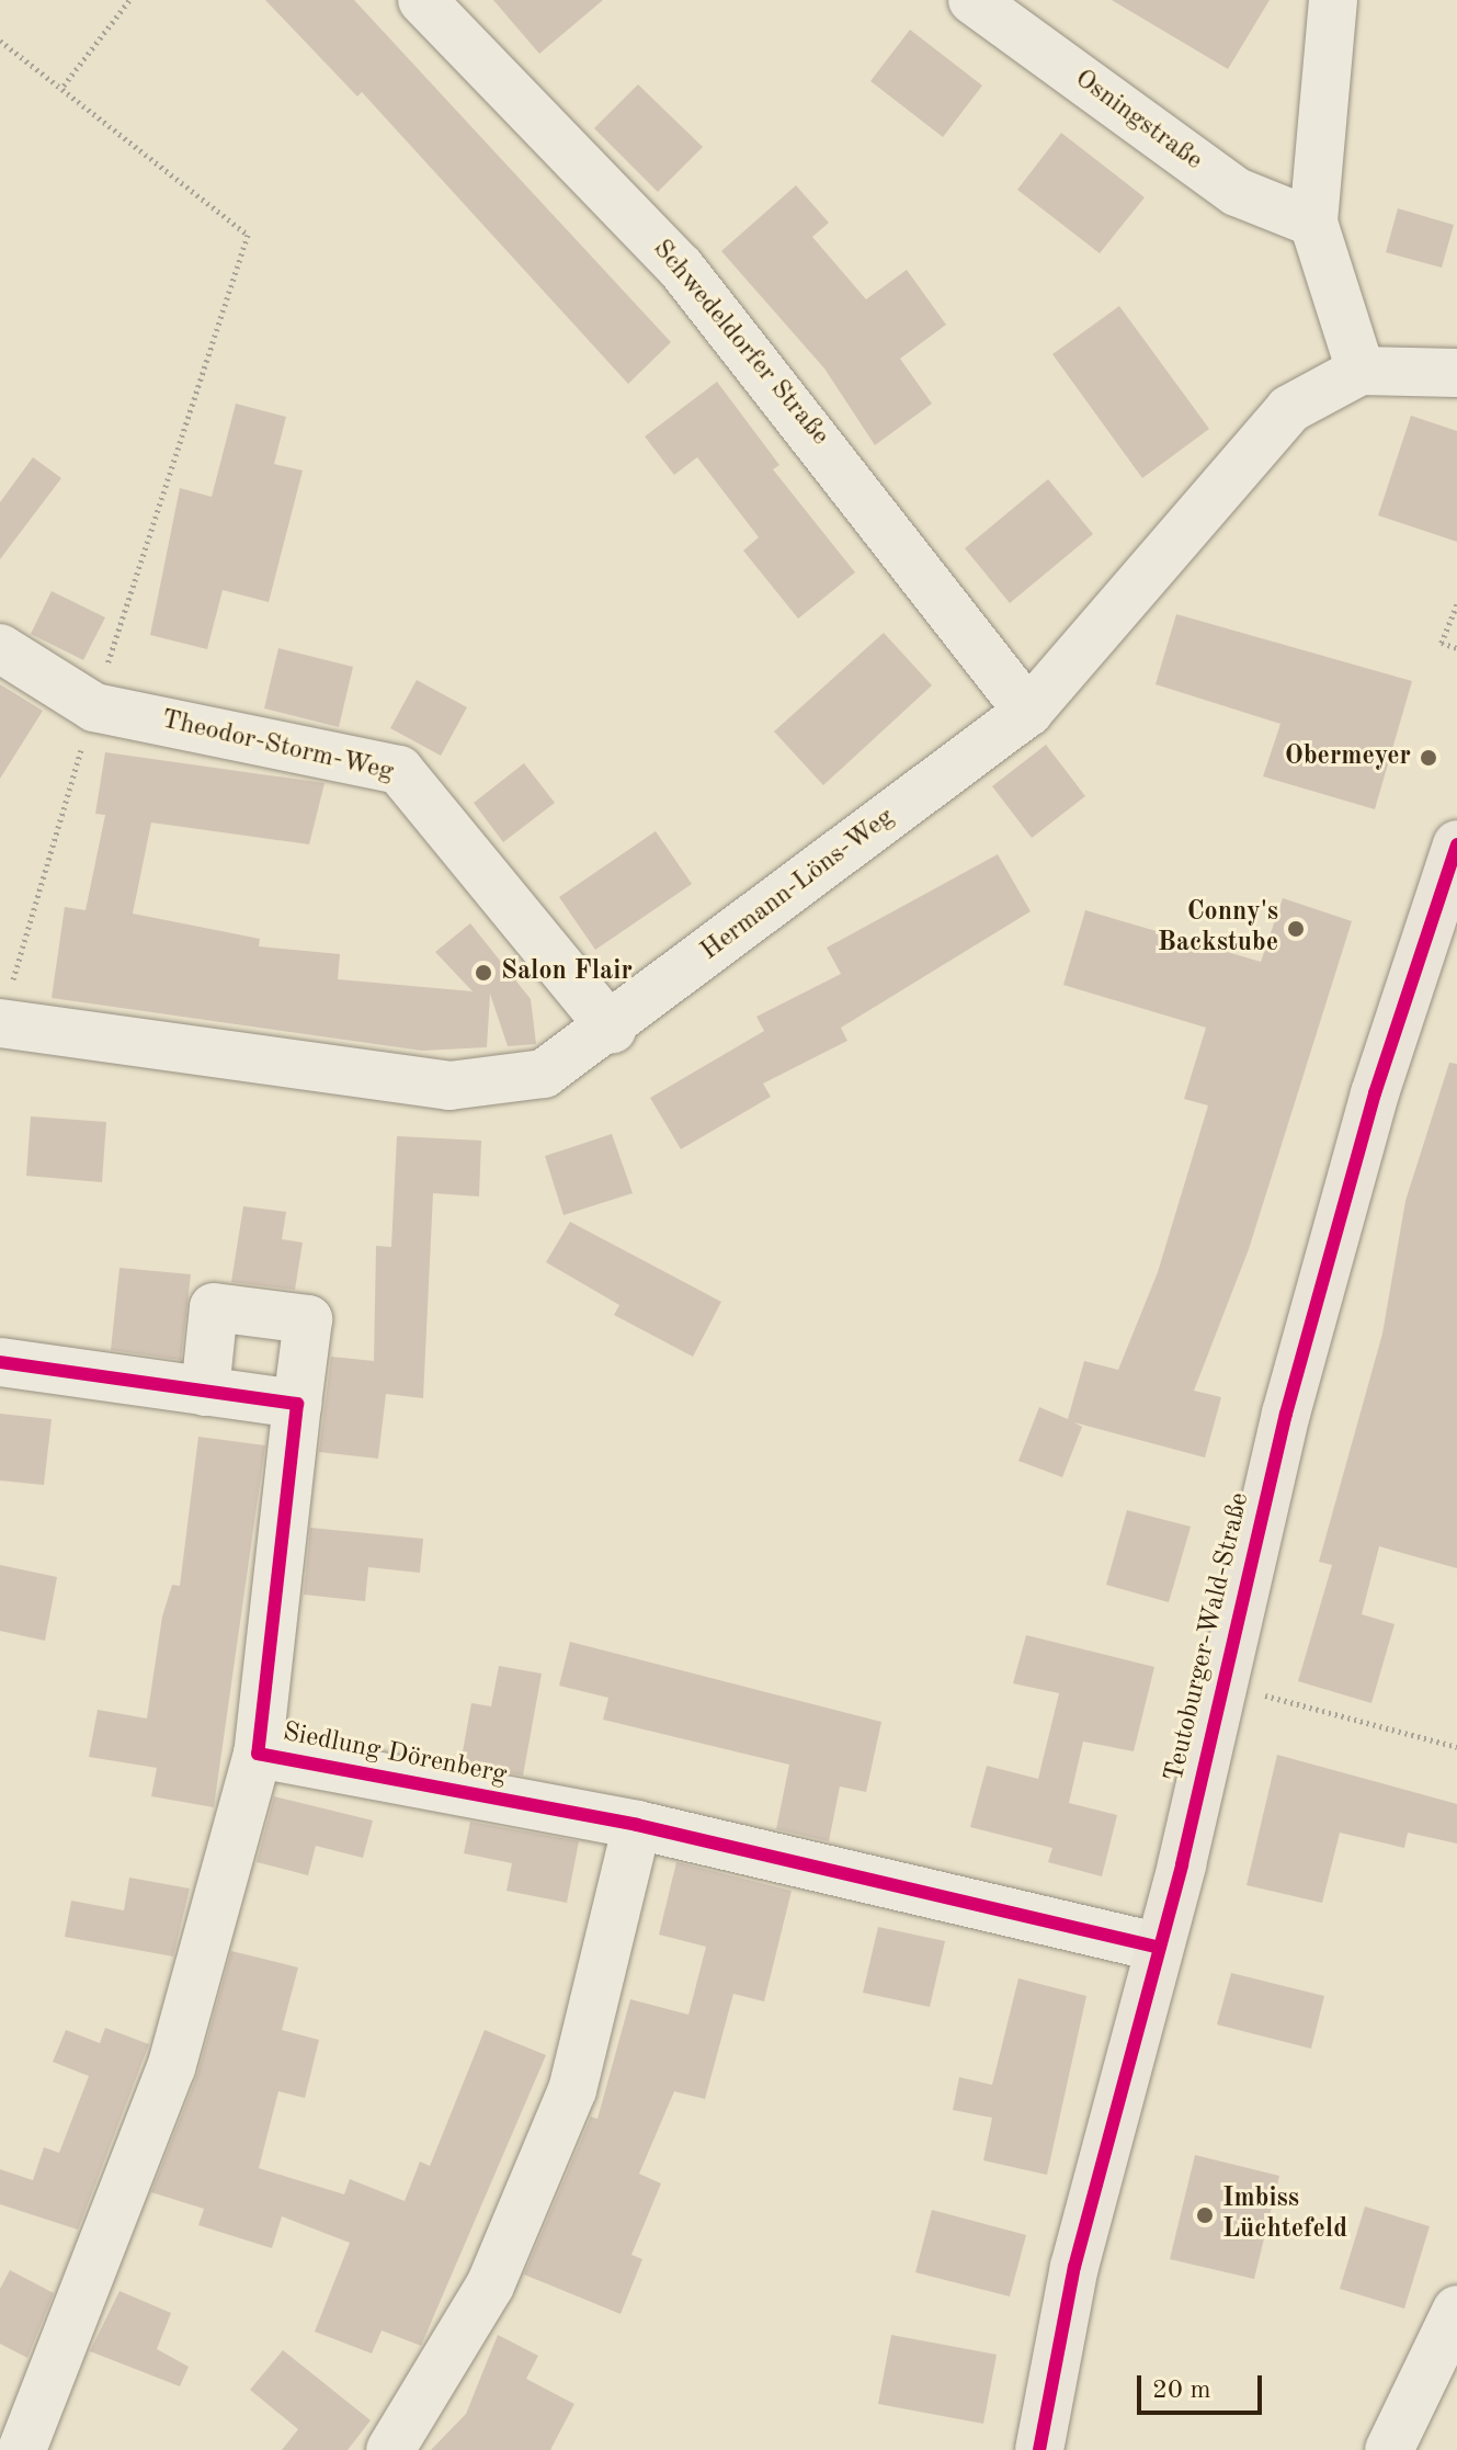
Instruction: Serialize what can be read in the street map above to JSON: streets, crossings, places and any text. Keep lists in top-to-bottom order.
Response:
{
  "streets": {
    "main road": ["Teutoburger-Wald-Straße"],
    "street": [
      "Osningstraße",
      "Schwedeldorfer Straße",
      "Theodor-Storm-Weg",
      "Hermann-Löns-Weg",
      "Siedlung Dörenberg"
    ]
  },
  "crossings": [
    ["Schwedeldorfer Straße", "Hermann-Löns-Weg"],
    ["Theodor-Storm-Weg", "Hermann-Löns-Weg"],
    ["Teutoburger-Wald-Straße", "Siedlung Dörenberg"]
  ],
  "places": [
    "Obermeyer",
    "Conny's Backstube",
    "Salon Flair",
    "Imbiss Lüchtefeld"
  ],
  "scale_bar": "20 m"
}
